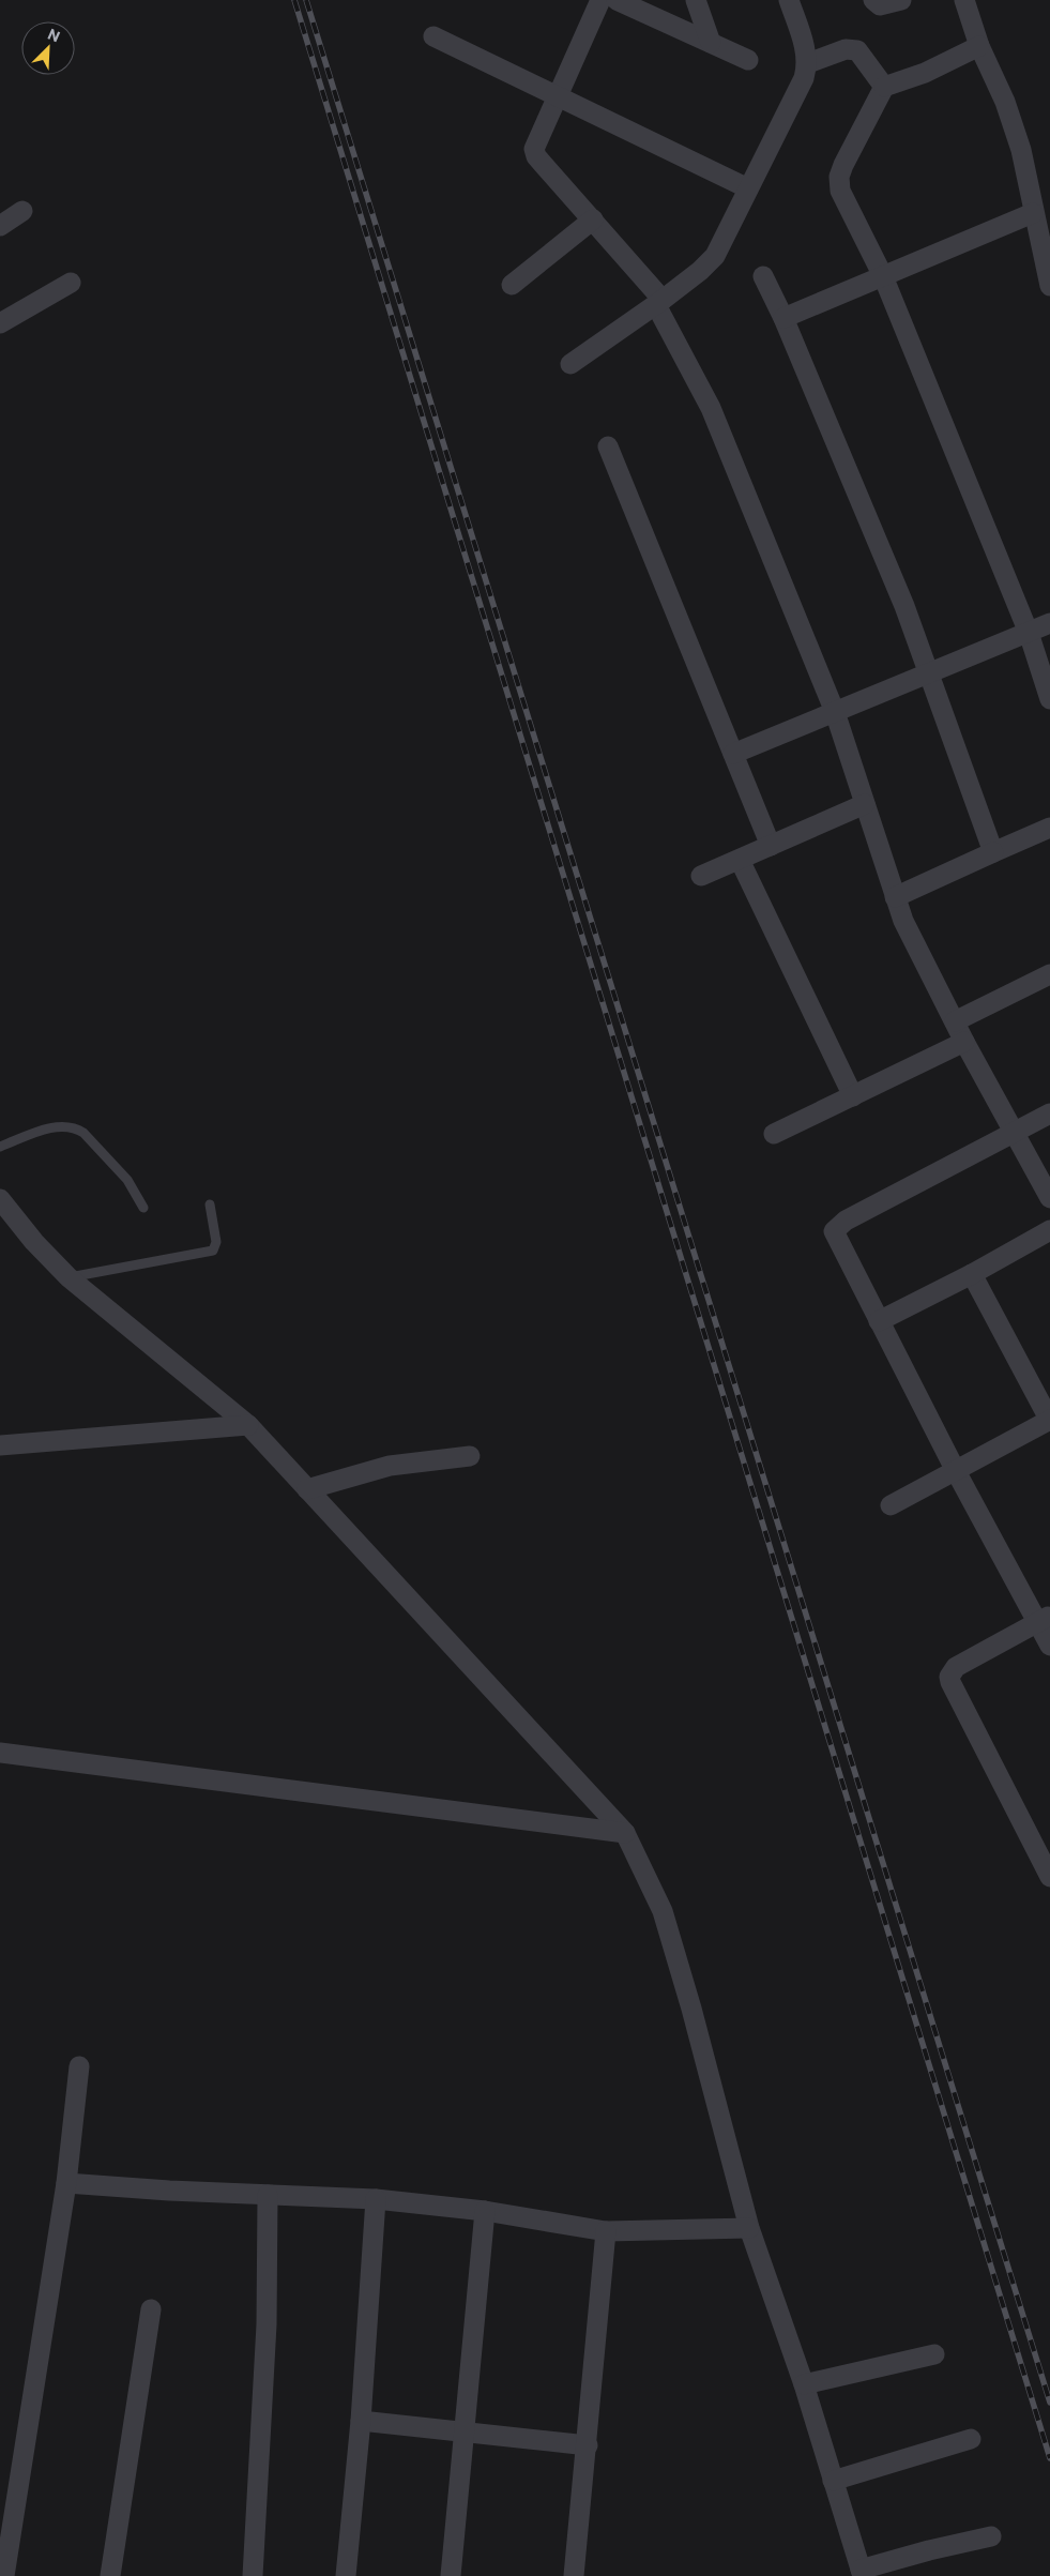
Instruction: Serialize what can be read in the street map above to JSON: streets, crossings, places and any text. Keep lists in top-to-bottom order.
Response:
{
  "north": "top right"
}
